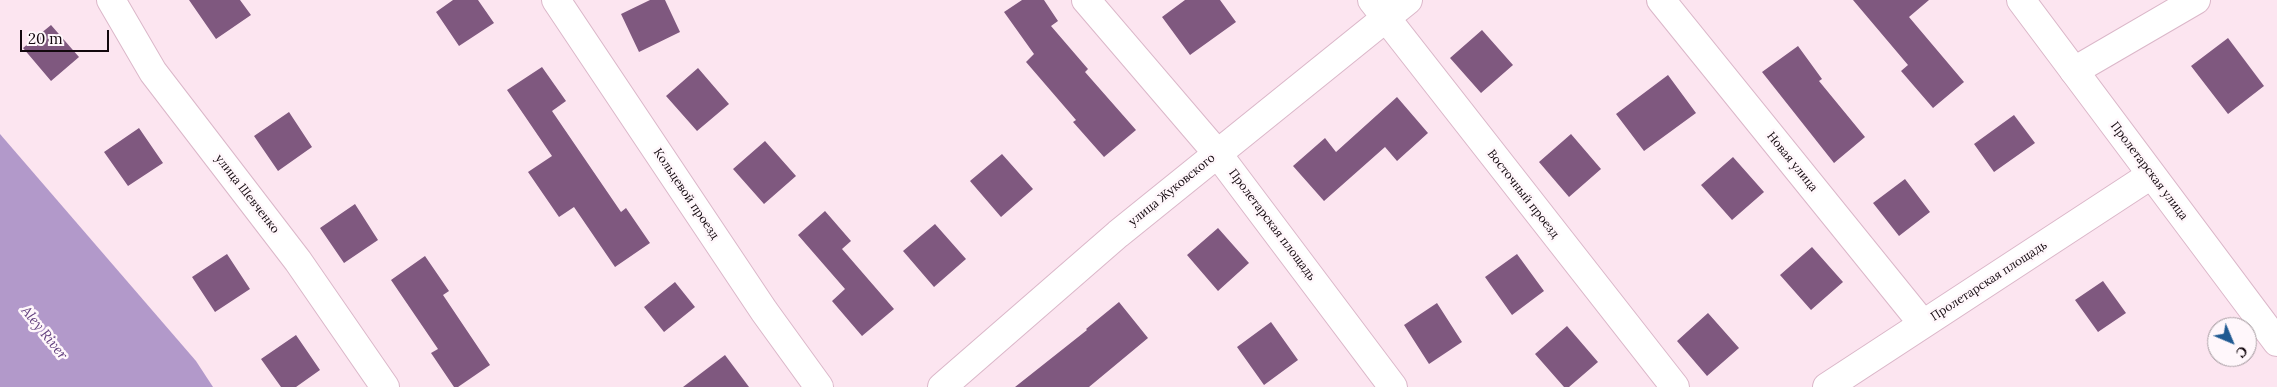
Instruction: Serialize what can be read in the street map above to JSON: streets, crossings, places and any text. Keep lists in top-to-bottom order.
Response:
{
  "streets": {
    "street": [
      "Новая улица",
      "Пролетарская улица",
      "улица Жуковского",
      "улица Шевченко",
      "Кольцевой проезд",
      "Восточный проезд",
      "Пролетарская площадь"
    ]
  },
  "crossings": [
    ["Новая улица", "Пролетарская площадь"],
    ["Пролетарская улица", "Пролетарская площадь"],
    ["улица Жуковского", "Восточный проезд"],
    ["улица Жуковского", "Пролетарская площадь"]
  ],
  "water": ["Aley River"],
  "scale_bar": "20 m",
  "north": "bottom right"
}
